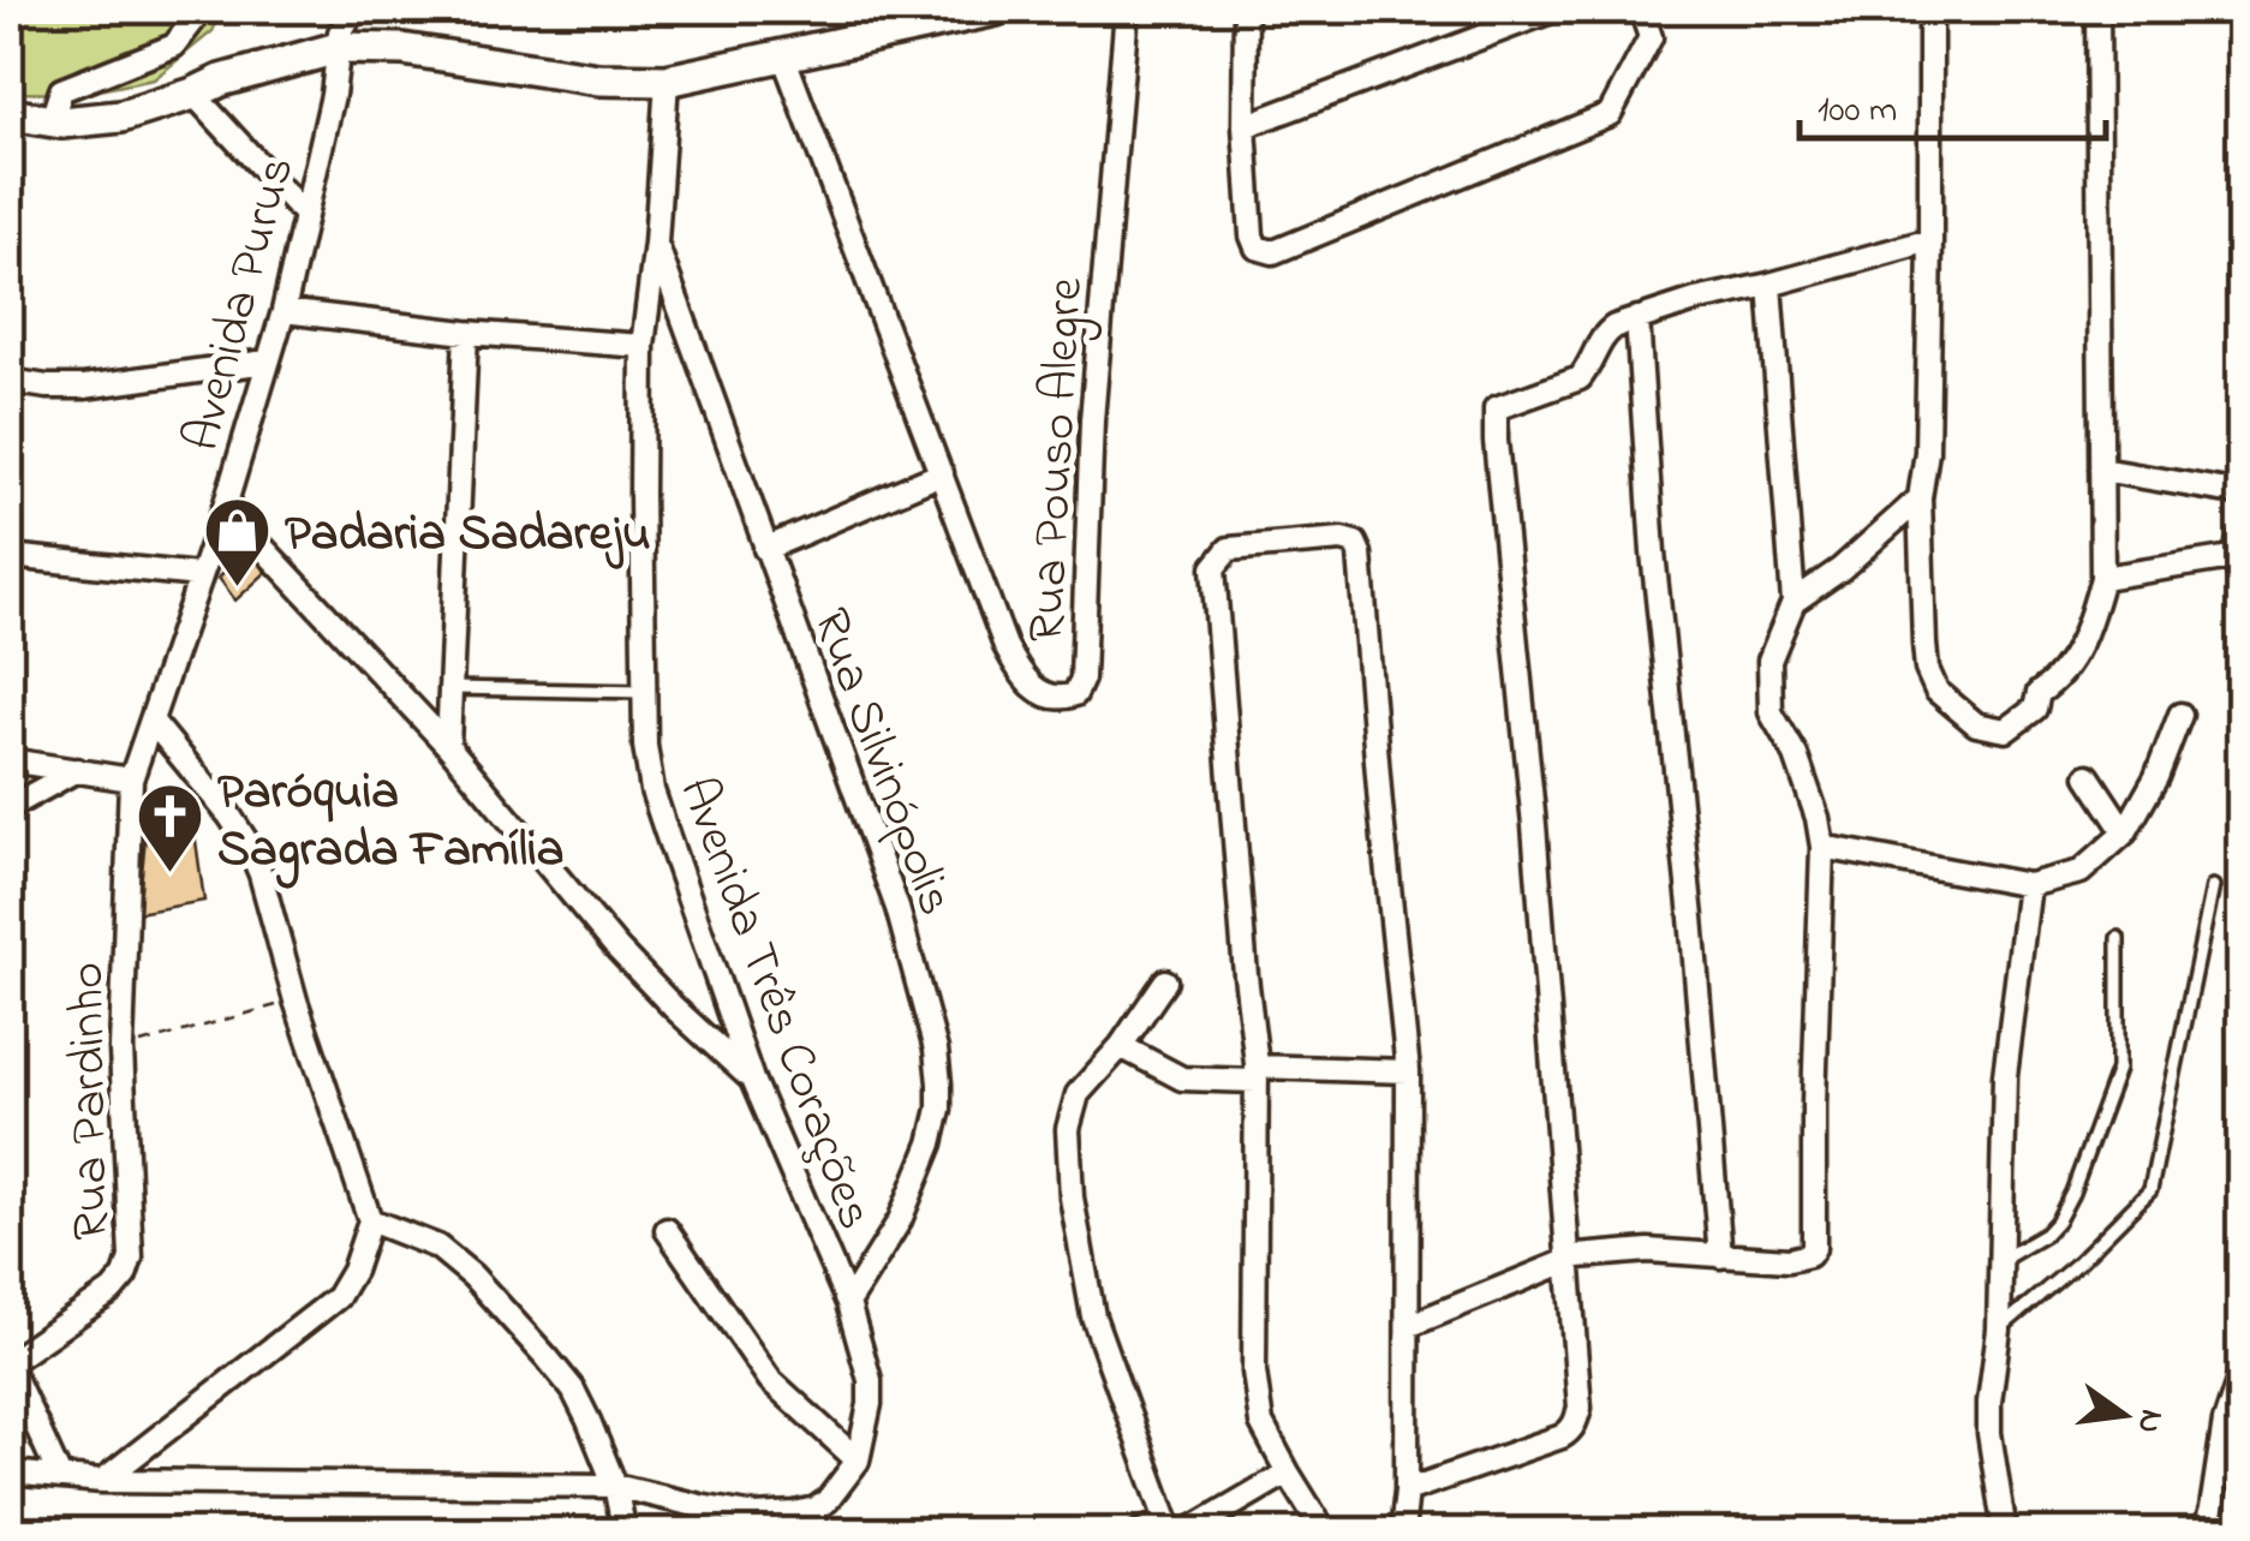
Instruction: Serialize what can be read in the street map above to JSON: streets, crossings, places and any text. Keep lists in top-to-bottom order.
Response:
{
  "streets": {
    "street": [
      "Avenida Purus",
      "Rua Pouso Alegre",
      "Rua Silvinópolis",
      "Avenida Três Corações",
      "Rua Pardinho"
    ]
  },
  "crossings": [
    ["Avenida Purus", "Rua Pardinho"],
    ["Rua Silvinópolis", "Avenida Três Corações"]
  ],
  "places": {
    "shop": ["Padaria Sadareju"],
    "church": ["Paróquia Sagrada Família"]
  },
  "scale_bar": "100 m",
  "north": "right"
}
